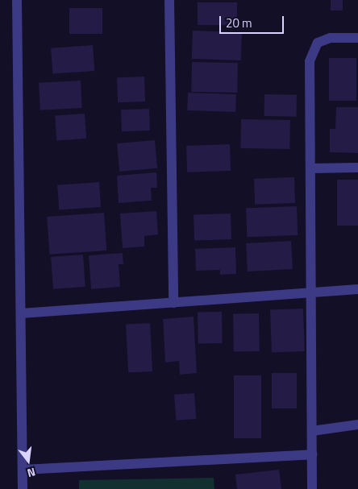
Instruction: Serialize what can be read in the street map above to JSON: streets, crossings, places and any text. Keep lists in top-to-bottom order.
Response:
{
  "scale_bar": "20 m",
  "north": "bottom"
}
